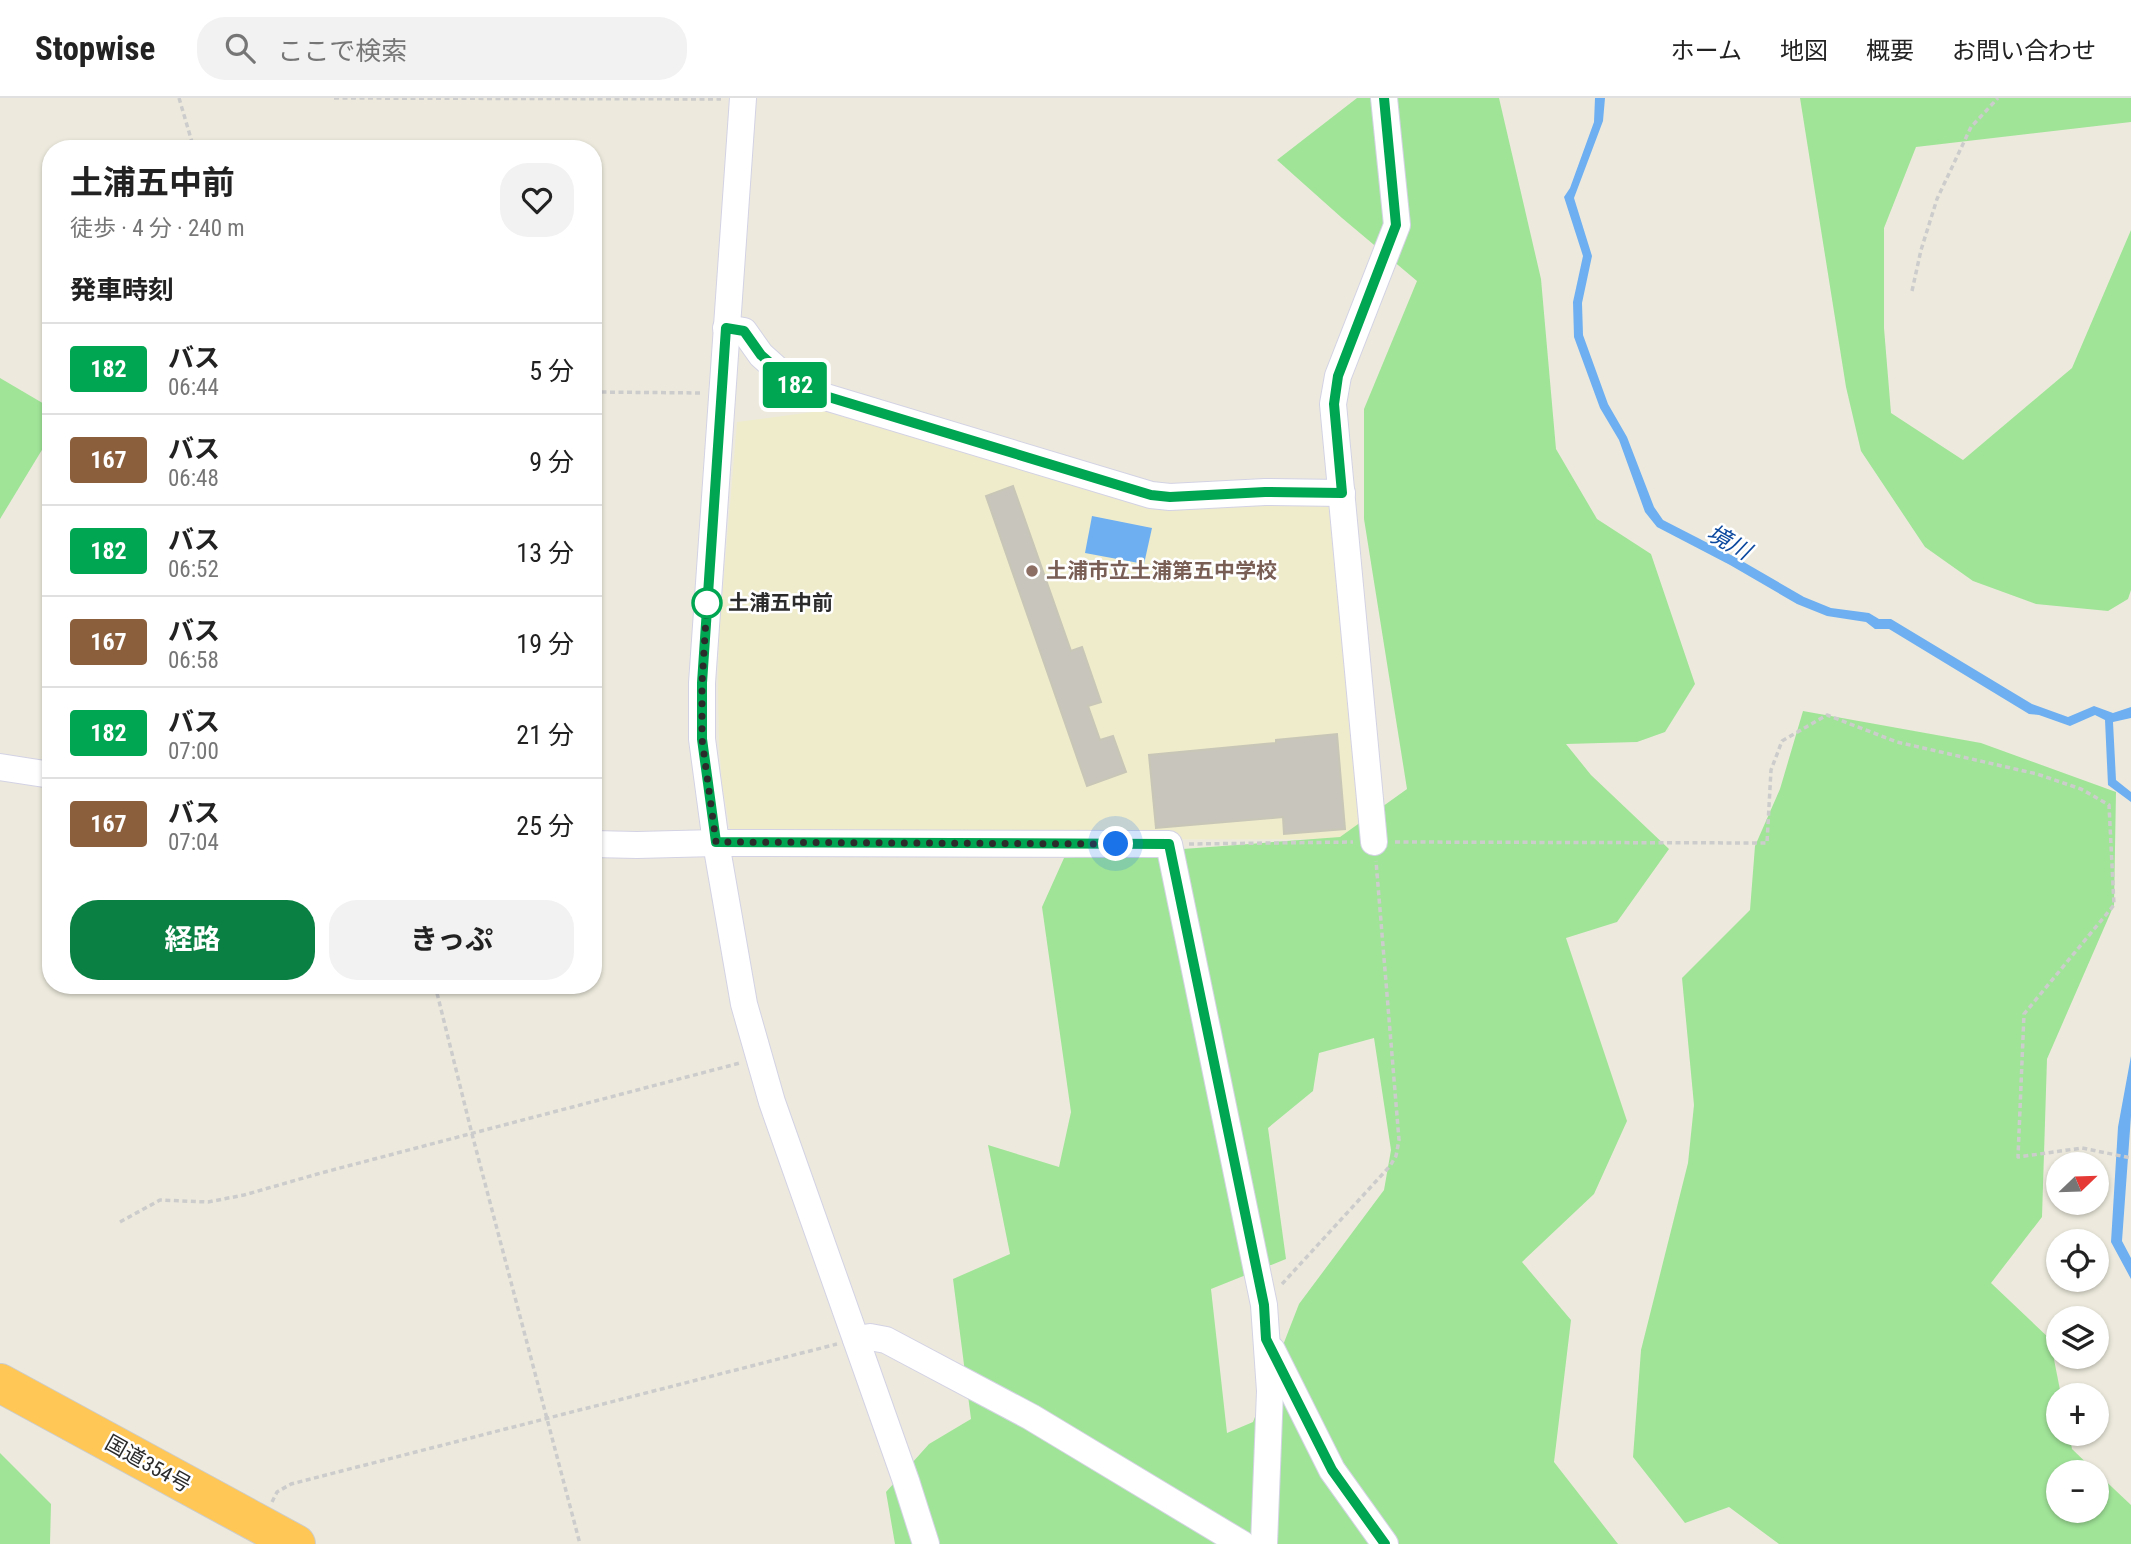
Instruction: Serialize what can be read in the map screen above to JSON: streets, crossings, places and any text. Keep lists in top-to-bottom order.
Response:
{
  "streets": {
    "highway": ["国道354号"]
  },
  "water": ["境川"],
  "places": ["土浦市立土浦第五中学校", "土浦五中前"],
  "lines": ["bus line 182"],
  "north": "top right",
  "page": {
    "header": "Stopwise",
    "search": "ここで検索",
    "nav": [
      "ホーム",
      "地図",
      "概要",
      "お問い合わせ"
    ],
    "on_map": "182",
    "heading": [
      ["土浦五中前", "徒歩 · 4 分 · 240 m"],
      "発車時刻"
    ],
    "list": [
      {
        "mark": "182",
        "name": "バス",
        "note": "06:44",
        "value": "5 分"
      },
      {
        "mark": "167",
        "name": "バス",
        "note": "06:48",
        "value": "9 分"
      },
      {
        "mark": "182",
        "name": "バス",
        "note": "06:52",
        "value": "13 分"
      },
      {
        "mark": "167",
        "name": "バス",
        "note": "06:58",
        "value": "19 分"
      },
      {
        "mark": "182",
        "name": "バス",
        "note": "07:00",
        "value": "21 分"
      },
      {
        "mark": "167",
        "name": "バス",
        "note": "07:04",
        "value": "25 分"
      }
    ],
    "buttons": ["経路", "きっぷ"],
    "map_buttons": ["+", "−"]
  }
}
